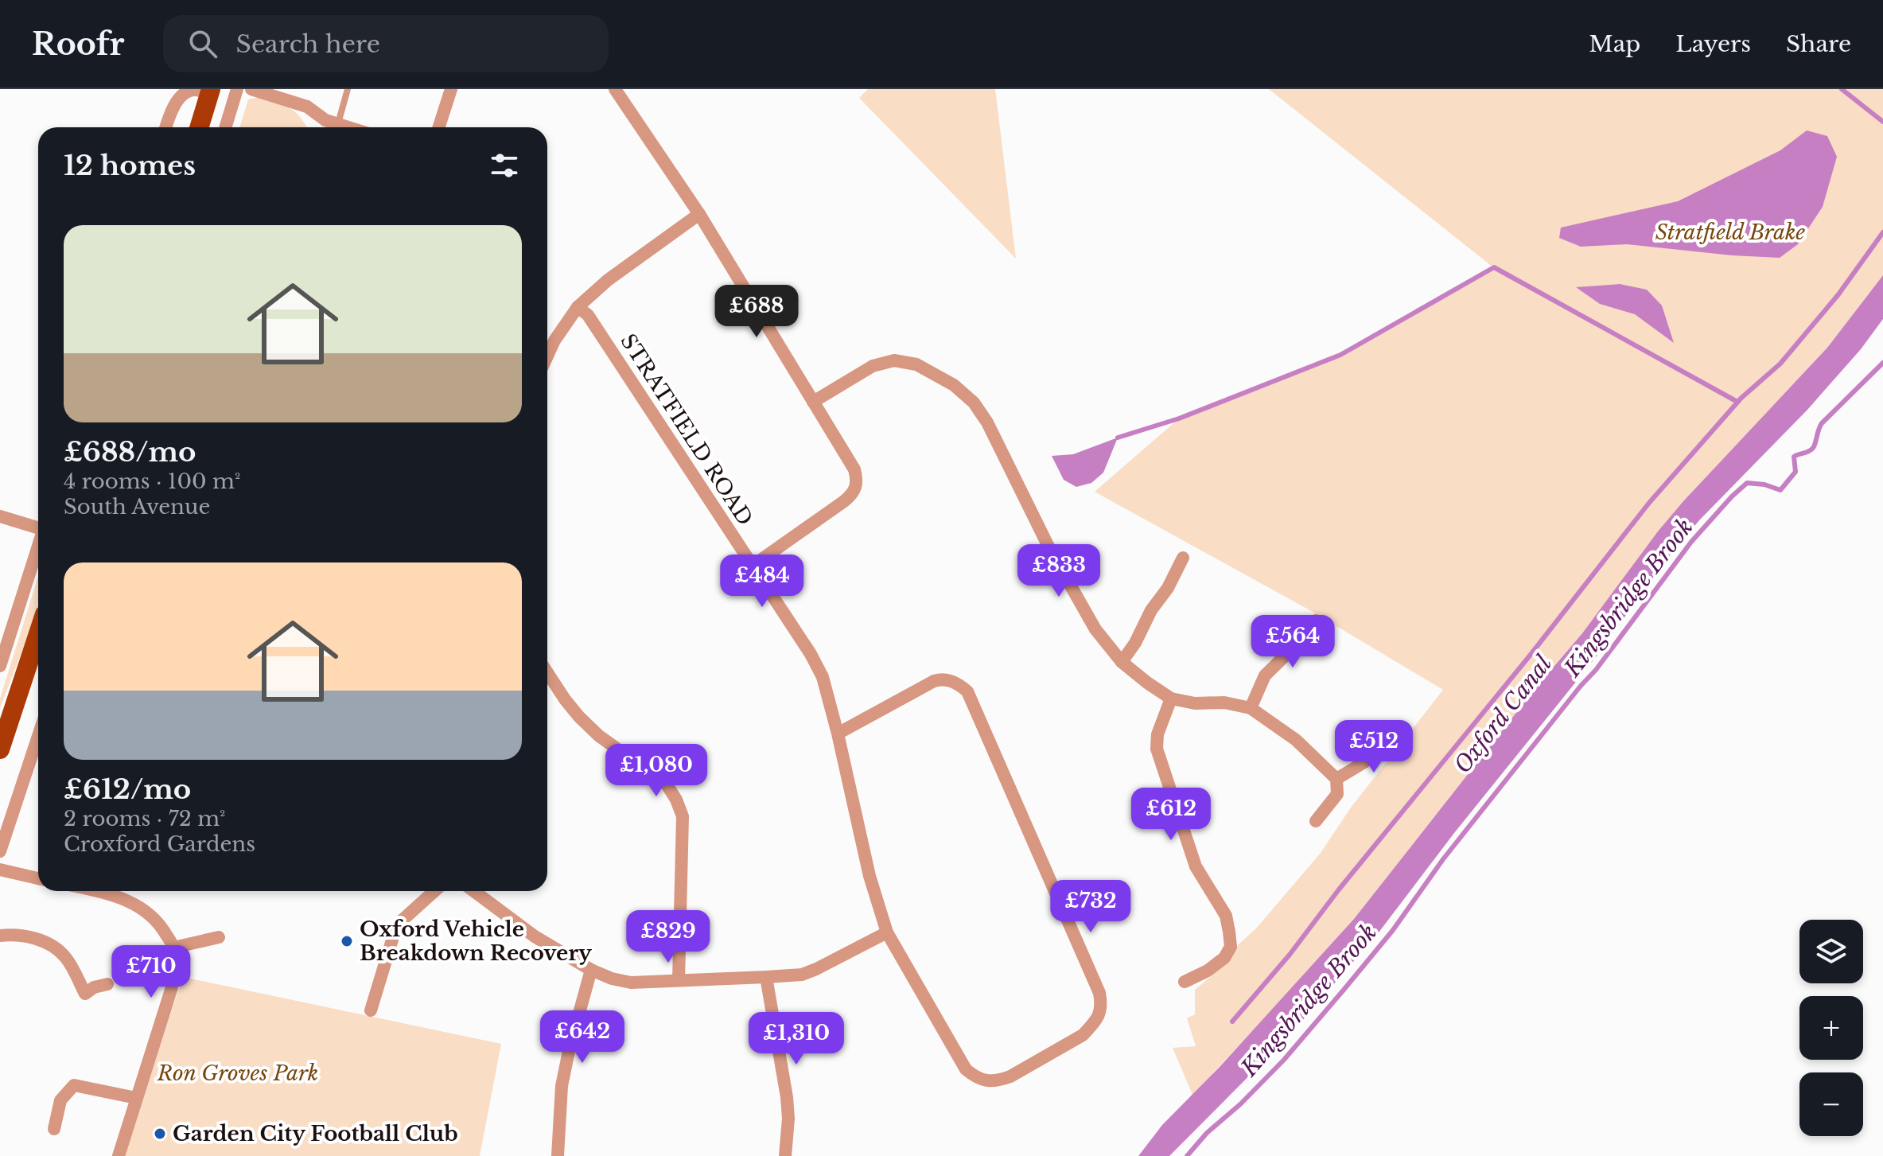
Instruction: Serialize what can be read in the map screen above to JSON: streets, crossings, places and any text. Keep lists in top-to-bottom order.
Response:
{
  "streets": {
    "street": ["STRATFIELD ROAD"]
  },
  "water": ["Kingsbridge Brook", "Oxford Canal"],
  "parks": ["Stratfield Brake", "Ron Groves Park"],
  "places": ["Oxford Vehicle Breakdown Recovery", "Garden City Football Club"],
  "page": {
    "header": "Roofr",
    "search": "Search here",
    "nav": ["Map", "Layers", "Share"],
    "heading": "12 homes",
    "list": [
      {
        "name": "£688/mo",
        "note": "4 rooms · 100 m² · South Avenue"
      },
      {
        "name": "£612/mo",
        "note": "2 rooms · 72 m² · Croxford Gardens"
      }
    ],
    "price": [
      "£688",
      "£833",
      "£484",
      "£564",
      "£512",
      "£1,080",
      "£612",
      "£732",
      "£829",
      "£710",
      "£642",
      "£1,310"
    ],
    "map_buttons": ["+", "−"]
  }
}
